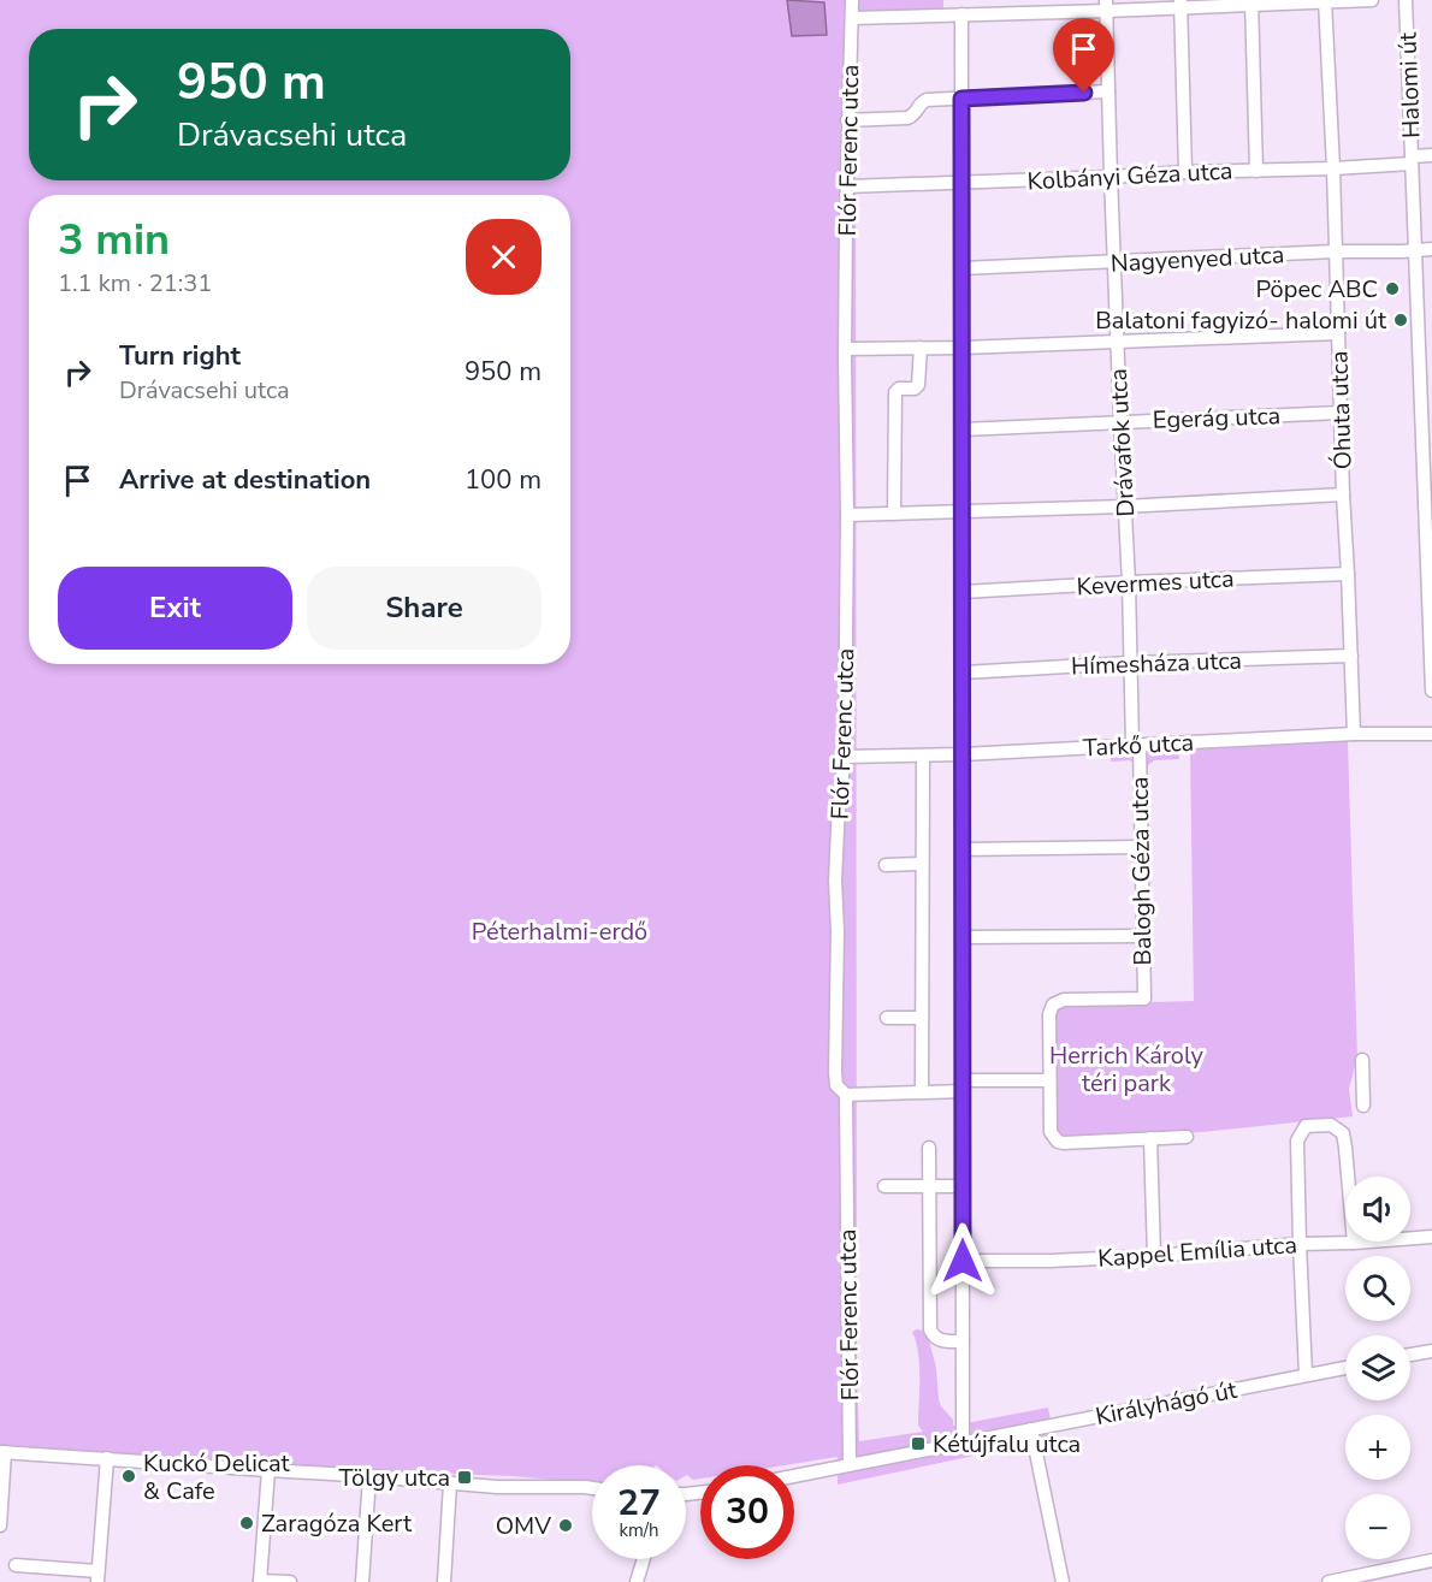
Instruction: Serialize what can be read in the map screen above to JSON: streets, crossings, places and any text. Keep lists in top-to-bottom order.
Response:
{
  "streets": {
    "street": [
      "Halomi út",
      "Flór Ferenc utca",
      "Kolbányi Géza utca",
      "Nagyenyed utca",
      "Óhuta utca",
      "Egerág utca",
      "Drávafok utca",
      "Kevermes utca",
      "Hímesháza utca",
      "Tarkő utca",
      "Balogh Géza utca",
      "Kappel Emília utca",
      "Királyhágó út"
    ]
  },
  "crossings": [
    ["Halomi út", "Kolbányi Géza utca"],
    ["Halomi út", "Nagyenyed utca"],
    ["Flór Ferenc utca", "Kolbányi Géza utca"],
    ["Flór Ferenc utca", "Tarkő utca"],
    ["Flór Ferenc utca", "Királyhágó út"],
    ["Kolbányi Géza utca", "Óhuta utca"],
    ["Kolbányi Géza utca", "Drávafok utca"],
    ["Nagyenyed utca", "Óhuta utca"],
    ["Nagyenyed utca", "Drávafok utca"],
    ["Óhuta utca", "Egerág utca"],
    ["Óhuta utca", "Kevermes utca"],
    ["Óhuta utca", "Hímesháza utca"],
    ["Óhuta utca", "Tarkő utca"],
    ["Egerág utca", "Drávafok utca"],
    ["Drávafok utca", "Kevermes utca"],
    ["Drávafok utca", "Hímesháza utca"],
    ["Drávafok utca", "Tarkő utca"],
    ["Drávafok utca", "Balogh Géza utca"],
    ["Tarkő utca", "Balogh Géza utca"]
  ],
  "parks": ["Péterhalmi-erdő", "Herrich Károly téri park"],
  "places": {
    "other": [
      "Pöpec ABC",
      "Balatoni fagyizó- halomi út",
      "Kuckó Delicat & Cafe",
      "Zaragóza Kert",
      "OMV"
    ],
    "transit": ["Kétújfalu utca", "Tölgy utca"]
  },
  "page": {
    "turn": ["950 m", "Drávacsehi utca"],
    "heading": ["3 min", "1.1 km · 21:31"],
    "list": [
      {
        "name": "Turn right",
        "note": "Drávacsehi utca",
        "value": "950 m"
      },
      {
        "name": "Arrive at destination",
        "value": "100 m"
      }
    ],
    "buttons": ["Exit", "Share"],
    "map_buttons": ["+", "−"],
    "speed": "27 km/h",
    "limit": "30"
  }
}
